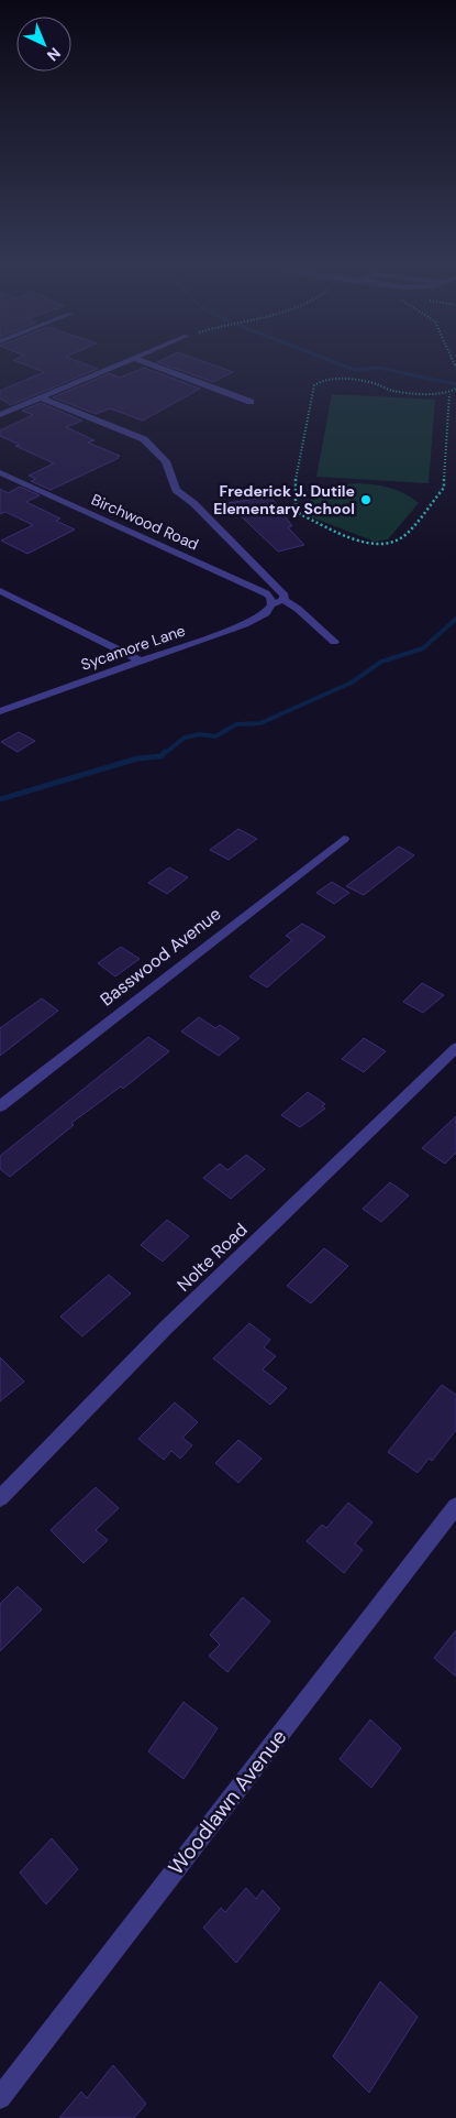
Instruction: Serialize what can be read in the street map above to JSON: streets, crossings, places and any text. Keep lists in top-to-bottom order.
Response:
{
  "streets": {
    "street": [
      "Birchwood Road",
      "Sycamore Lane",
      "Basswood Avenue",
      "Nolte Road",
      "Woodlawn Avenue"
    ]
  },
  "crossings": [
    ["Birchwood Road", "Sycamore Lane"]
  ],
  "places": ["Frederick J. Dutile Elementary School"],
  "north": "bottom right"
}
